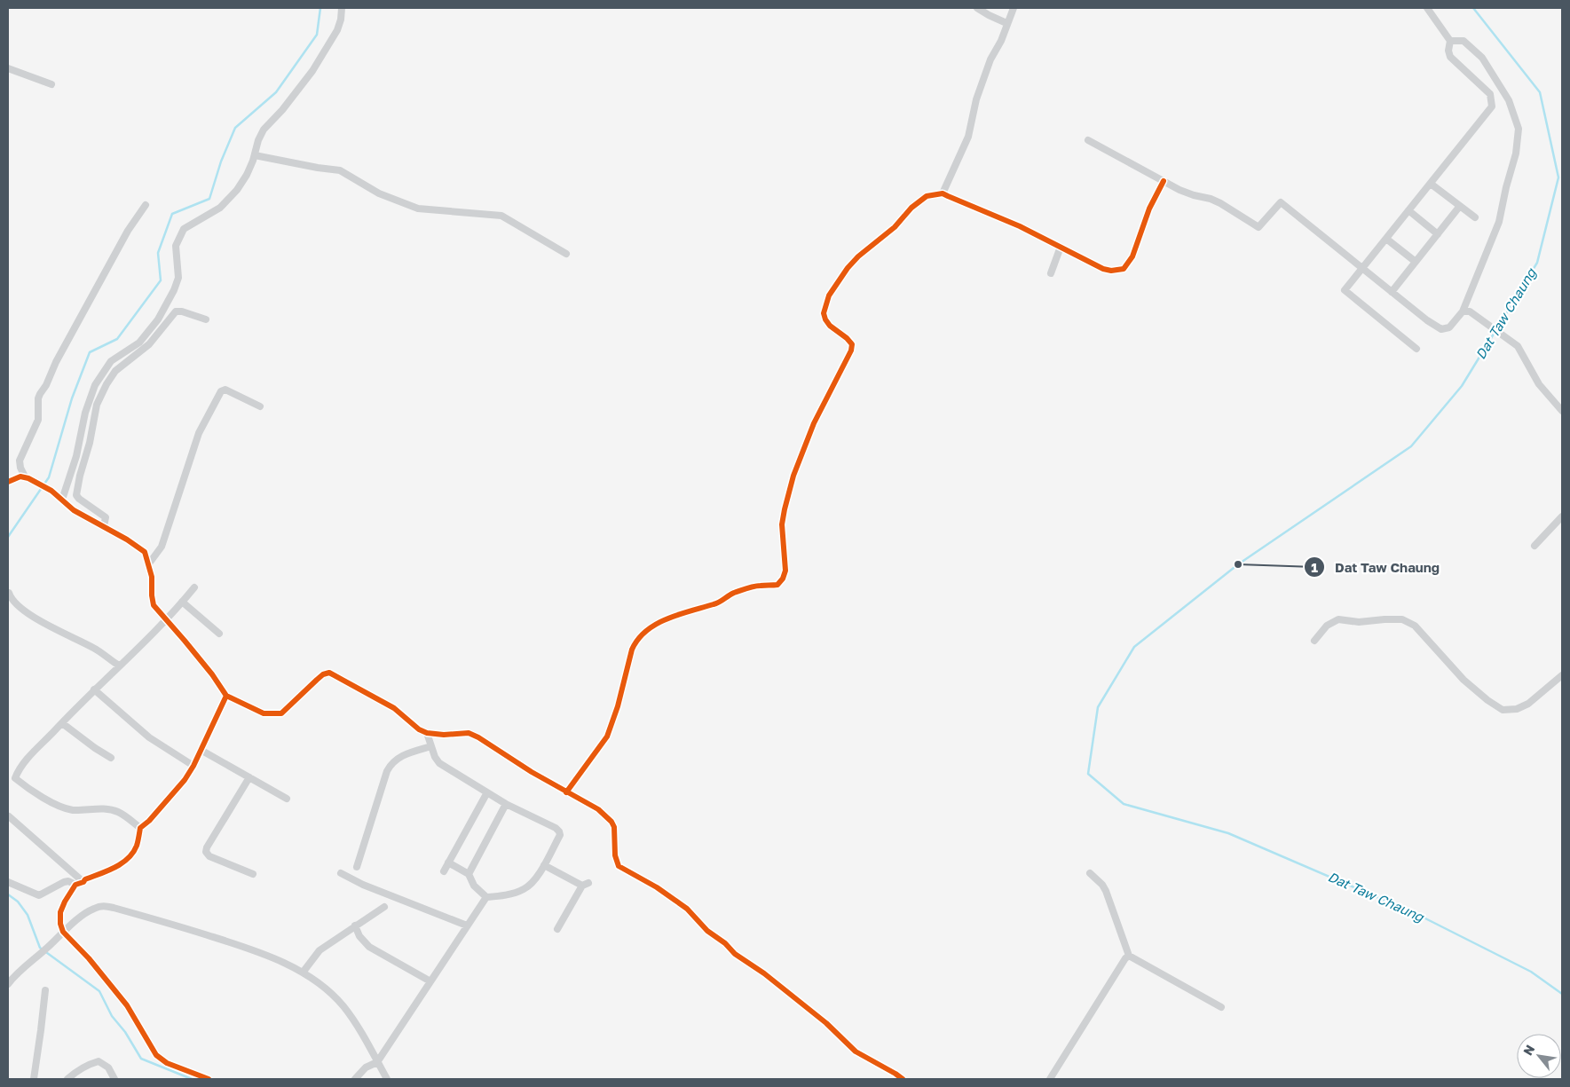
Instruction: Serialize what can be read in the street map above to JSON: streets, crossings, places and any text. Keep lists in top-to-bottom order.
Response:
{
  "water": ["Dat Taw Chaung"],
  "places": ["Dat Taw Chaung"],
  "north": "top left"
}
